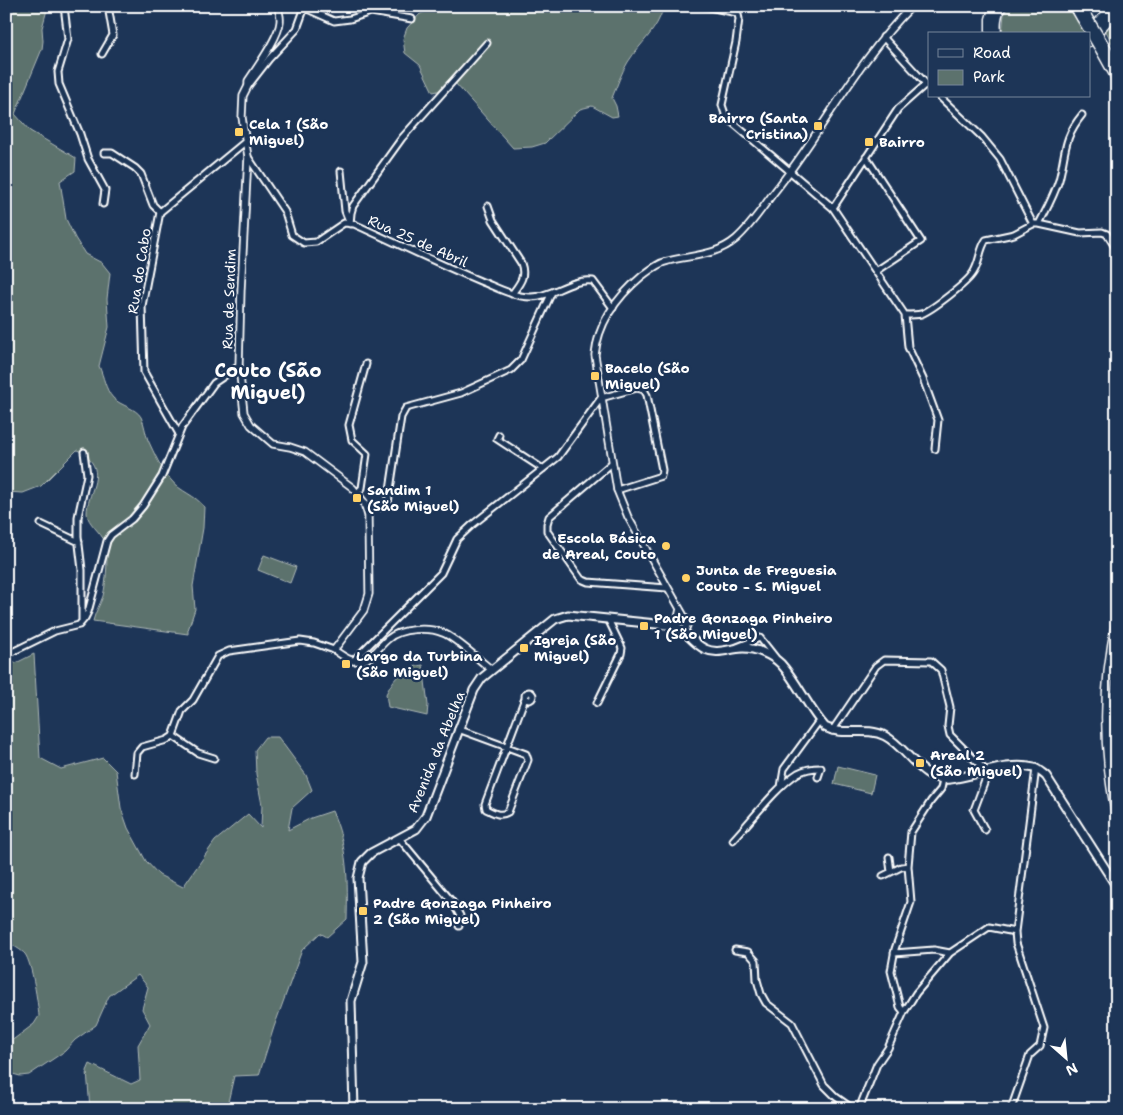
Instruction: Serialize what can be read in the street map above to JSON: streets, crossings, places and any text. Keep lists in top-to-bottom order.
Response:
{
  "streets": {
    "main road": ["Avenida da Abelha"],
    "street": ["Rua 25 de Abril", "Rua do Cabo", "Rua de Sendim"]
  },
  "crossings": [
    ["Rua 25 de Abril", "Rua de Sendim"],
    ["Rua do Cabo", "Rua de Sendim"]
  ],
  "districts": ["Couto (São Miguel)"],
  "places": {
    "transit": [
      "Bairro (Santa Cristina)",
      "Cela 1 (São Miguel)",
      "Bairro",
      "Bacelo (São Miguel)",
      "Sandim 1 (São Miguel)",
      "Padre Gonzaga Pinheiro 1 (São Miguel)",
      "Igreja (São Miguel)",
      "Largo da Turbina (São Miguel)",
      "Areal 2 (São Miguel)",
      "Padre Gonzaga Pinheiro 2 (São Miguel)"
    ],
    "other": ["Escola Básica de Areal, Couto", "Junta de Freguesia Couto - S. Miguel"]
  },
  "legend": ["Road", "Park"],
  "north": "bottom right"
}
